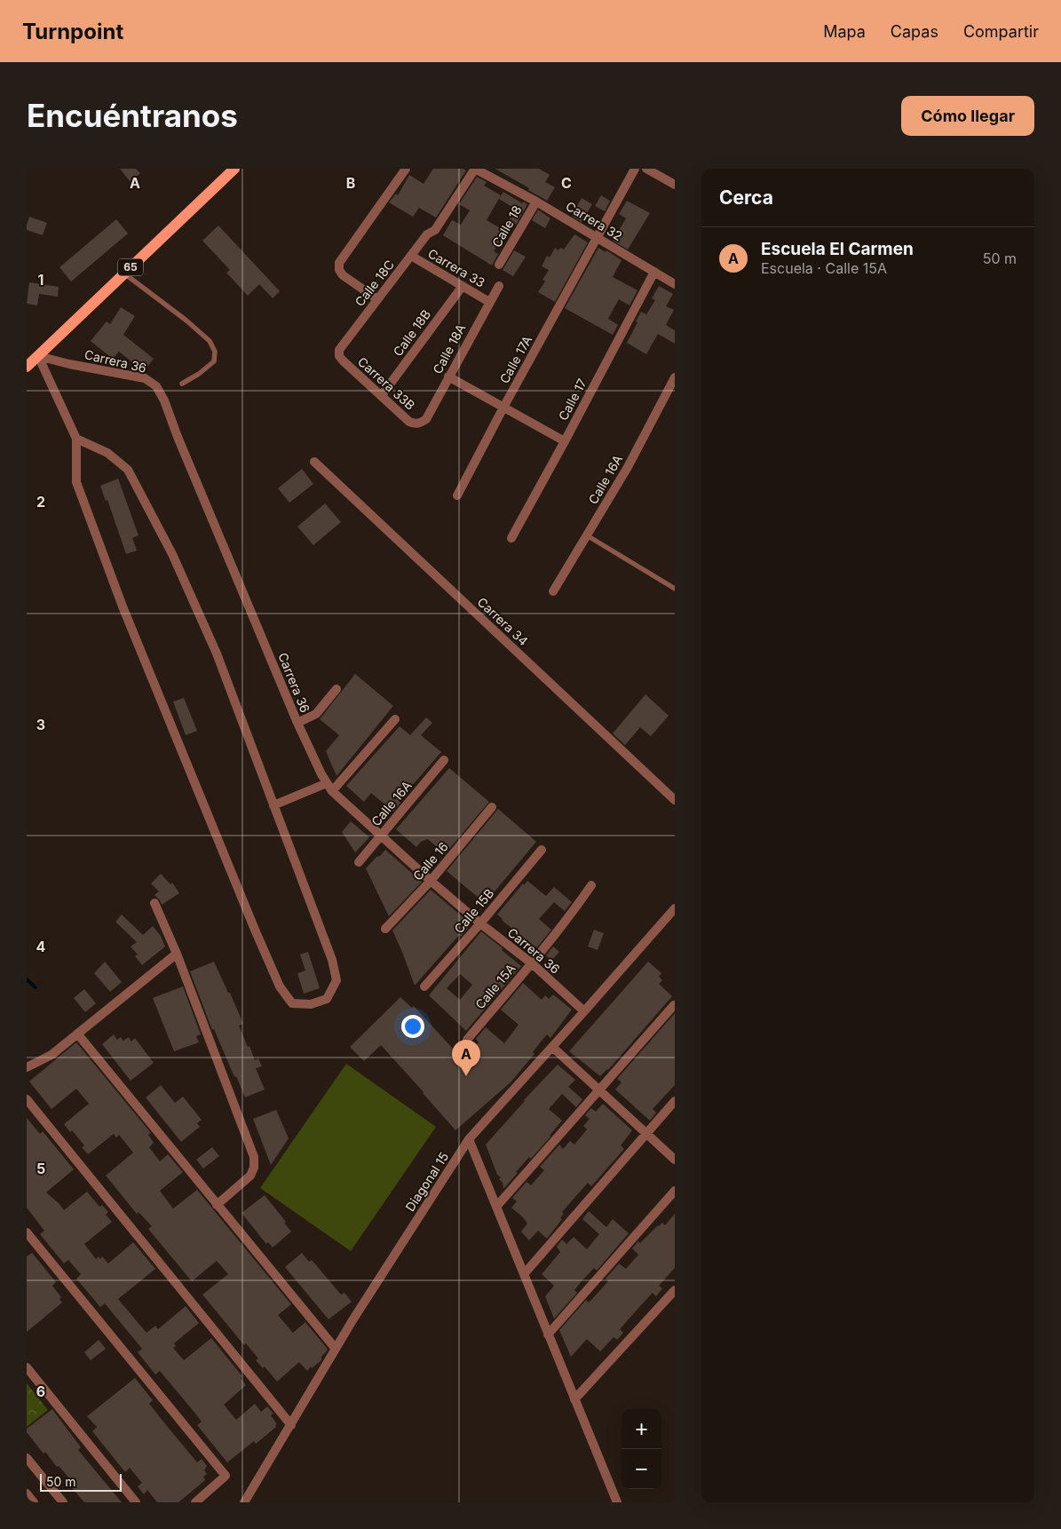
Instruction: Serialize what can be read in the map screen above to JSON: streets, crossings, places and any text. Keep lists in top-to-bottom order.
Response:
{
  "streets": {
    "main road": ["65"],
    "street": [
      "Carrera 32",
      "Calle 18",
      "Carrera 33",
      "Calle 18C",
      "Calle 18B",
      "Calle 18A",
      "Calle 17A",
      "Carrera 36",
      "Carrera 33B",
      "Calle 17",
      "Calle 16A",
      "Carrera 34",
      "Calle 16",
      "Calle 15B",
      "Calle 15A",
      "Diagonal 15"
    ]
  },
  "crossings": [
    ["Carrera 32", "Calle 18"],
    ["Carrera 32", "Calle 18C"],
    ["Carrera 32", "Calle 17A"],
    ["Carrera 32", "Calle 17"],
    ["65", "Carrera 36"],
    ["Carrera 33", "Calle 18C"],
    ["Carrera 33", "Calle 18B"],
    ["Carrera 33", "Calle 18A"],
    ["Calle 18C", "Carrera 33B"],
    ["Calle 18B", "Carrera 33B"],
    ["Calle 18A", "Carrera 33B"],
    ["Carrera 36", "Calle 16A"],
    ["Carrera 36", "Calle 16"],
    ["Carrera 36", "Calle 15B"],
    ["Carrera 36", "Calle 15A"],
    ["Carrera 36", "Diagonal 15"]
  ],
  "scale_bar": "50 m",
  "page": {
    "header": "Turnpoint",
    "nav": ["Mapa", "Capas", "Compartir"],
    "buttons": "Cómo llegar",
    "title": "Encuéntranos",
    "heading": "Cerca",
    "list": [
      {
        "mark": "A",
        "name": "Escuela El Carmen",
        "note": "Escuela · Calle 15A",
        "value": "50 m"
      }
    ],
    "pins": "A",
    "map_buttons": ["+", "−"],
    "scale": "50 m"
  },
  "grid": {
    "columns": ["A", "B", "C"],
    "rows": [
      "1",
      "2",
      "3",
      "4",
      "5",
      "6"
    ]
  }
}
